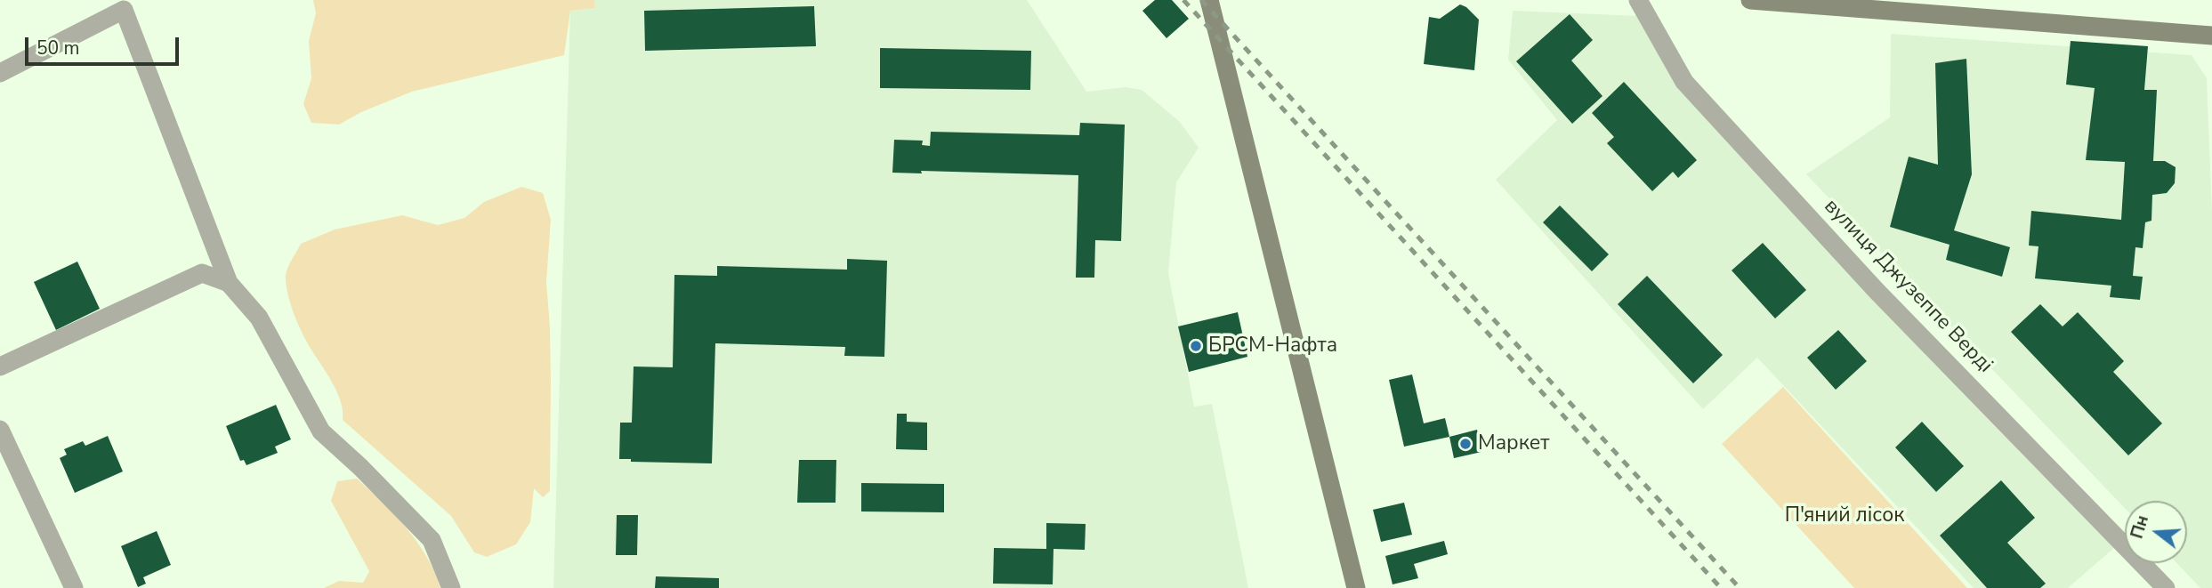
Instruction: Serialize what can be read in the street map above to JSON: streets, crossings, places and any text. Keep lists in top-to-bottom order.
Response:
{
  "streets": {
    "street": ["вулиця Джузеппе Верді"]
  },
  "parks": ["П'яний лісок"],
  "places": ["БРСМ-Нафта", "Маркет"],
  "scale_bar": "50 m",
  "north": "left"
}
